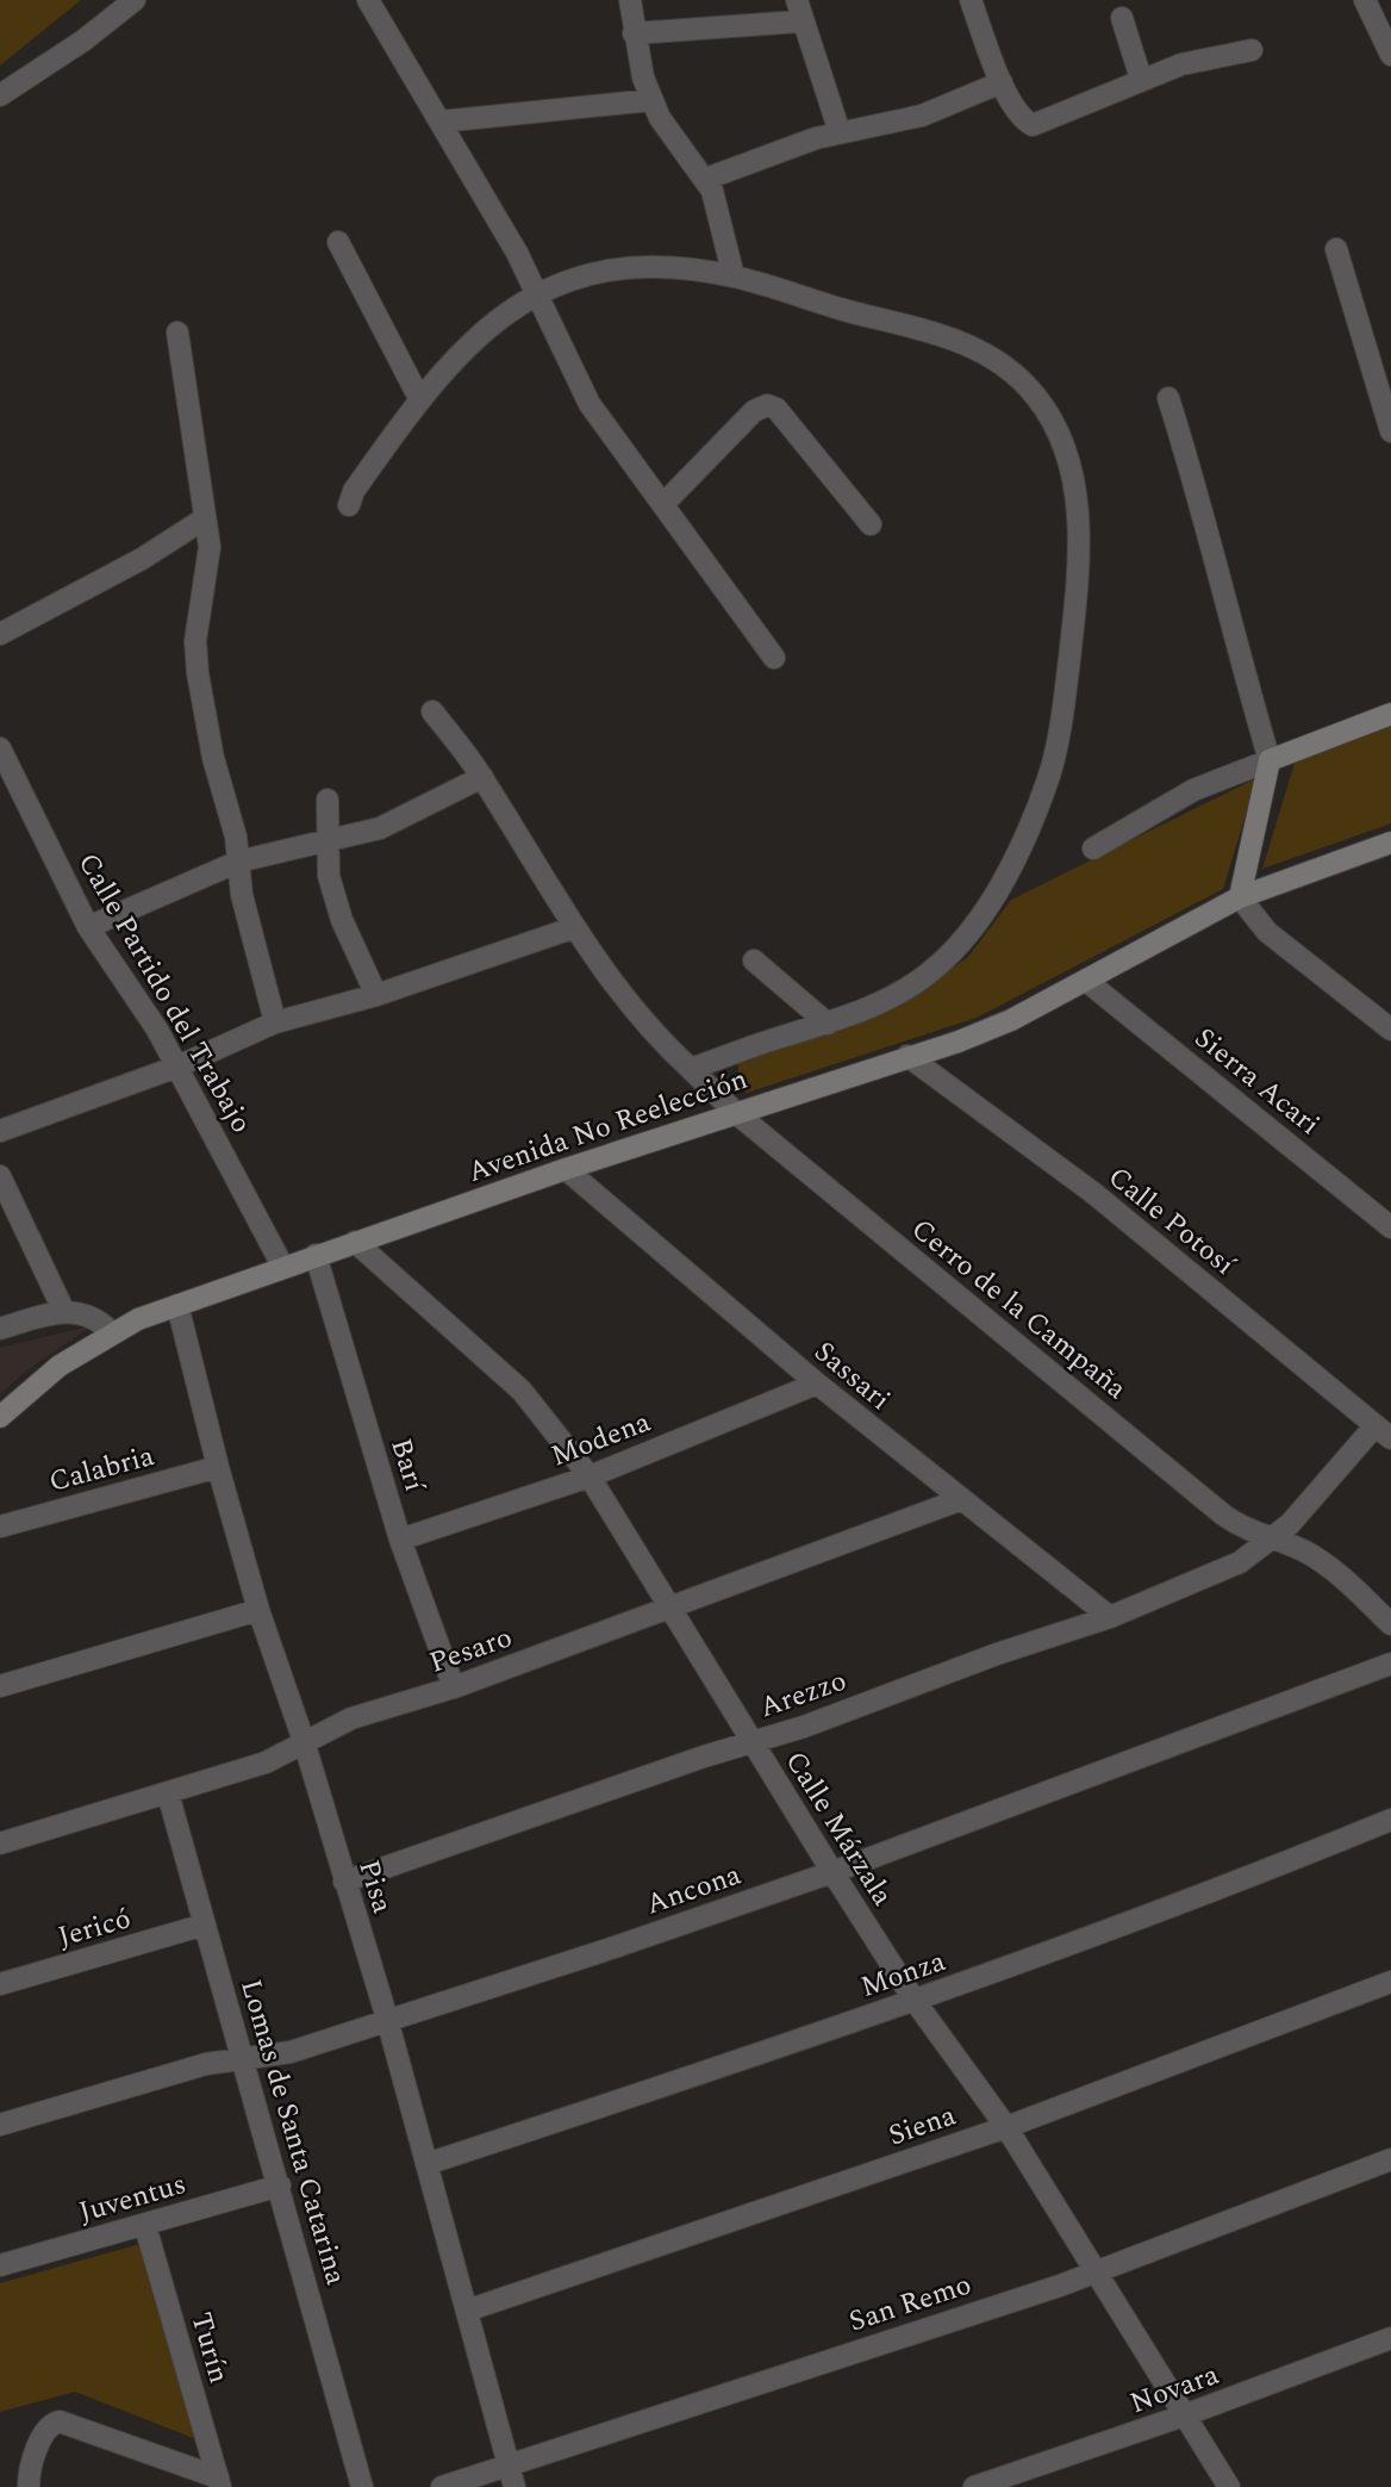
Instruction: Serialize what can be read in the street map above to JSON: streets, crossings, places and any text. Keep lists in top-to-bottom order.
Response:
{
  "streets": {
    "street": [
      "Calle Partido del Trabajo",
      "Sierra Acari",
      "Avenida No Reelección",
      "Calle Potosí",
      "Cerro de la Campaña",
      "Sassari",
      "Modena",
      "Barí",
      "Calabria",
      "Pesaro",
      "Arezzo",
      "Calle Márzala",
      "Pisa",
      "Ancona",
      "Jericó",
      "Monza",
      "Siena",
      "Lomas de Santa Catarina",
      "Juventus",
      "San Remo",
      "Turín",
      "Novara"
    ]
  },
  "crossings": [
    ["Calle Partido del Trabajo", "Avenida No Reelección"],
    ["Sierra Acari", "Avenida No Reelección"],
    ["Avenida No Reelección", "Calle Potosí"],
    ["Avenida No Reelección", "Cerro de la Campaña"],
    ["Avenida No Reelección", "Sassari"],
    ["Avenida No Reelección", "Barí"],
    ["Avenida No Reelección", "Calle Márzala"],
    ["Avenida No Reelección", "Pisa"],
    ["Calle Potosí", "Arezzo"],
    ["Cerro de la Campaña", "Arezzo"],
    ["Sassari", "Modena"],
    ["Sassari", "Pesaro"],
    ["Sassari", "Arezzo"],
    ["Modena", "Barí"],
    ["Modena", "Calle Márzala"],
    ["Barí", "Pesaro"],
    ["Calabria", "Pisa"],
    ["Pesaro", "Calle Márzala"],
    ["Pesaro", "Pisa"],
    ["Pesaro", "Lomas de Santa Catarina"],
    ["Arezzo", "Calle Márzala"],
    ["Arezzo", "Pisa"],
    ["Calle Márzala", "Ancona"],
    ["Calle Márzala", "Monza"],
    ["Calle Márzala", "Siena"],
    ["Calle Márzala", "San Remo"],
    ["Calle Márzala", "Novara"],
    ["Pisa", "Ancona"],
    ["Pisa", "Monza"],
    ["Pisa", "Siena"],
    ["Pisa", "San Remo"],
    ["Ancona", "Lomas de Santa Catarina"],
    ["Jericó", "Lomas de Santa Catarina"],
    ["Lomas de Santa Catarina", "Juventus"],
    ["Juventus", "Turín"]
  ]
}
